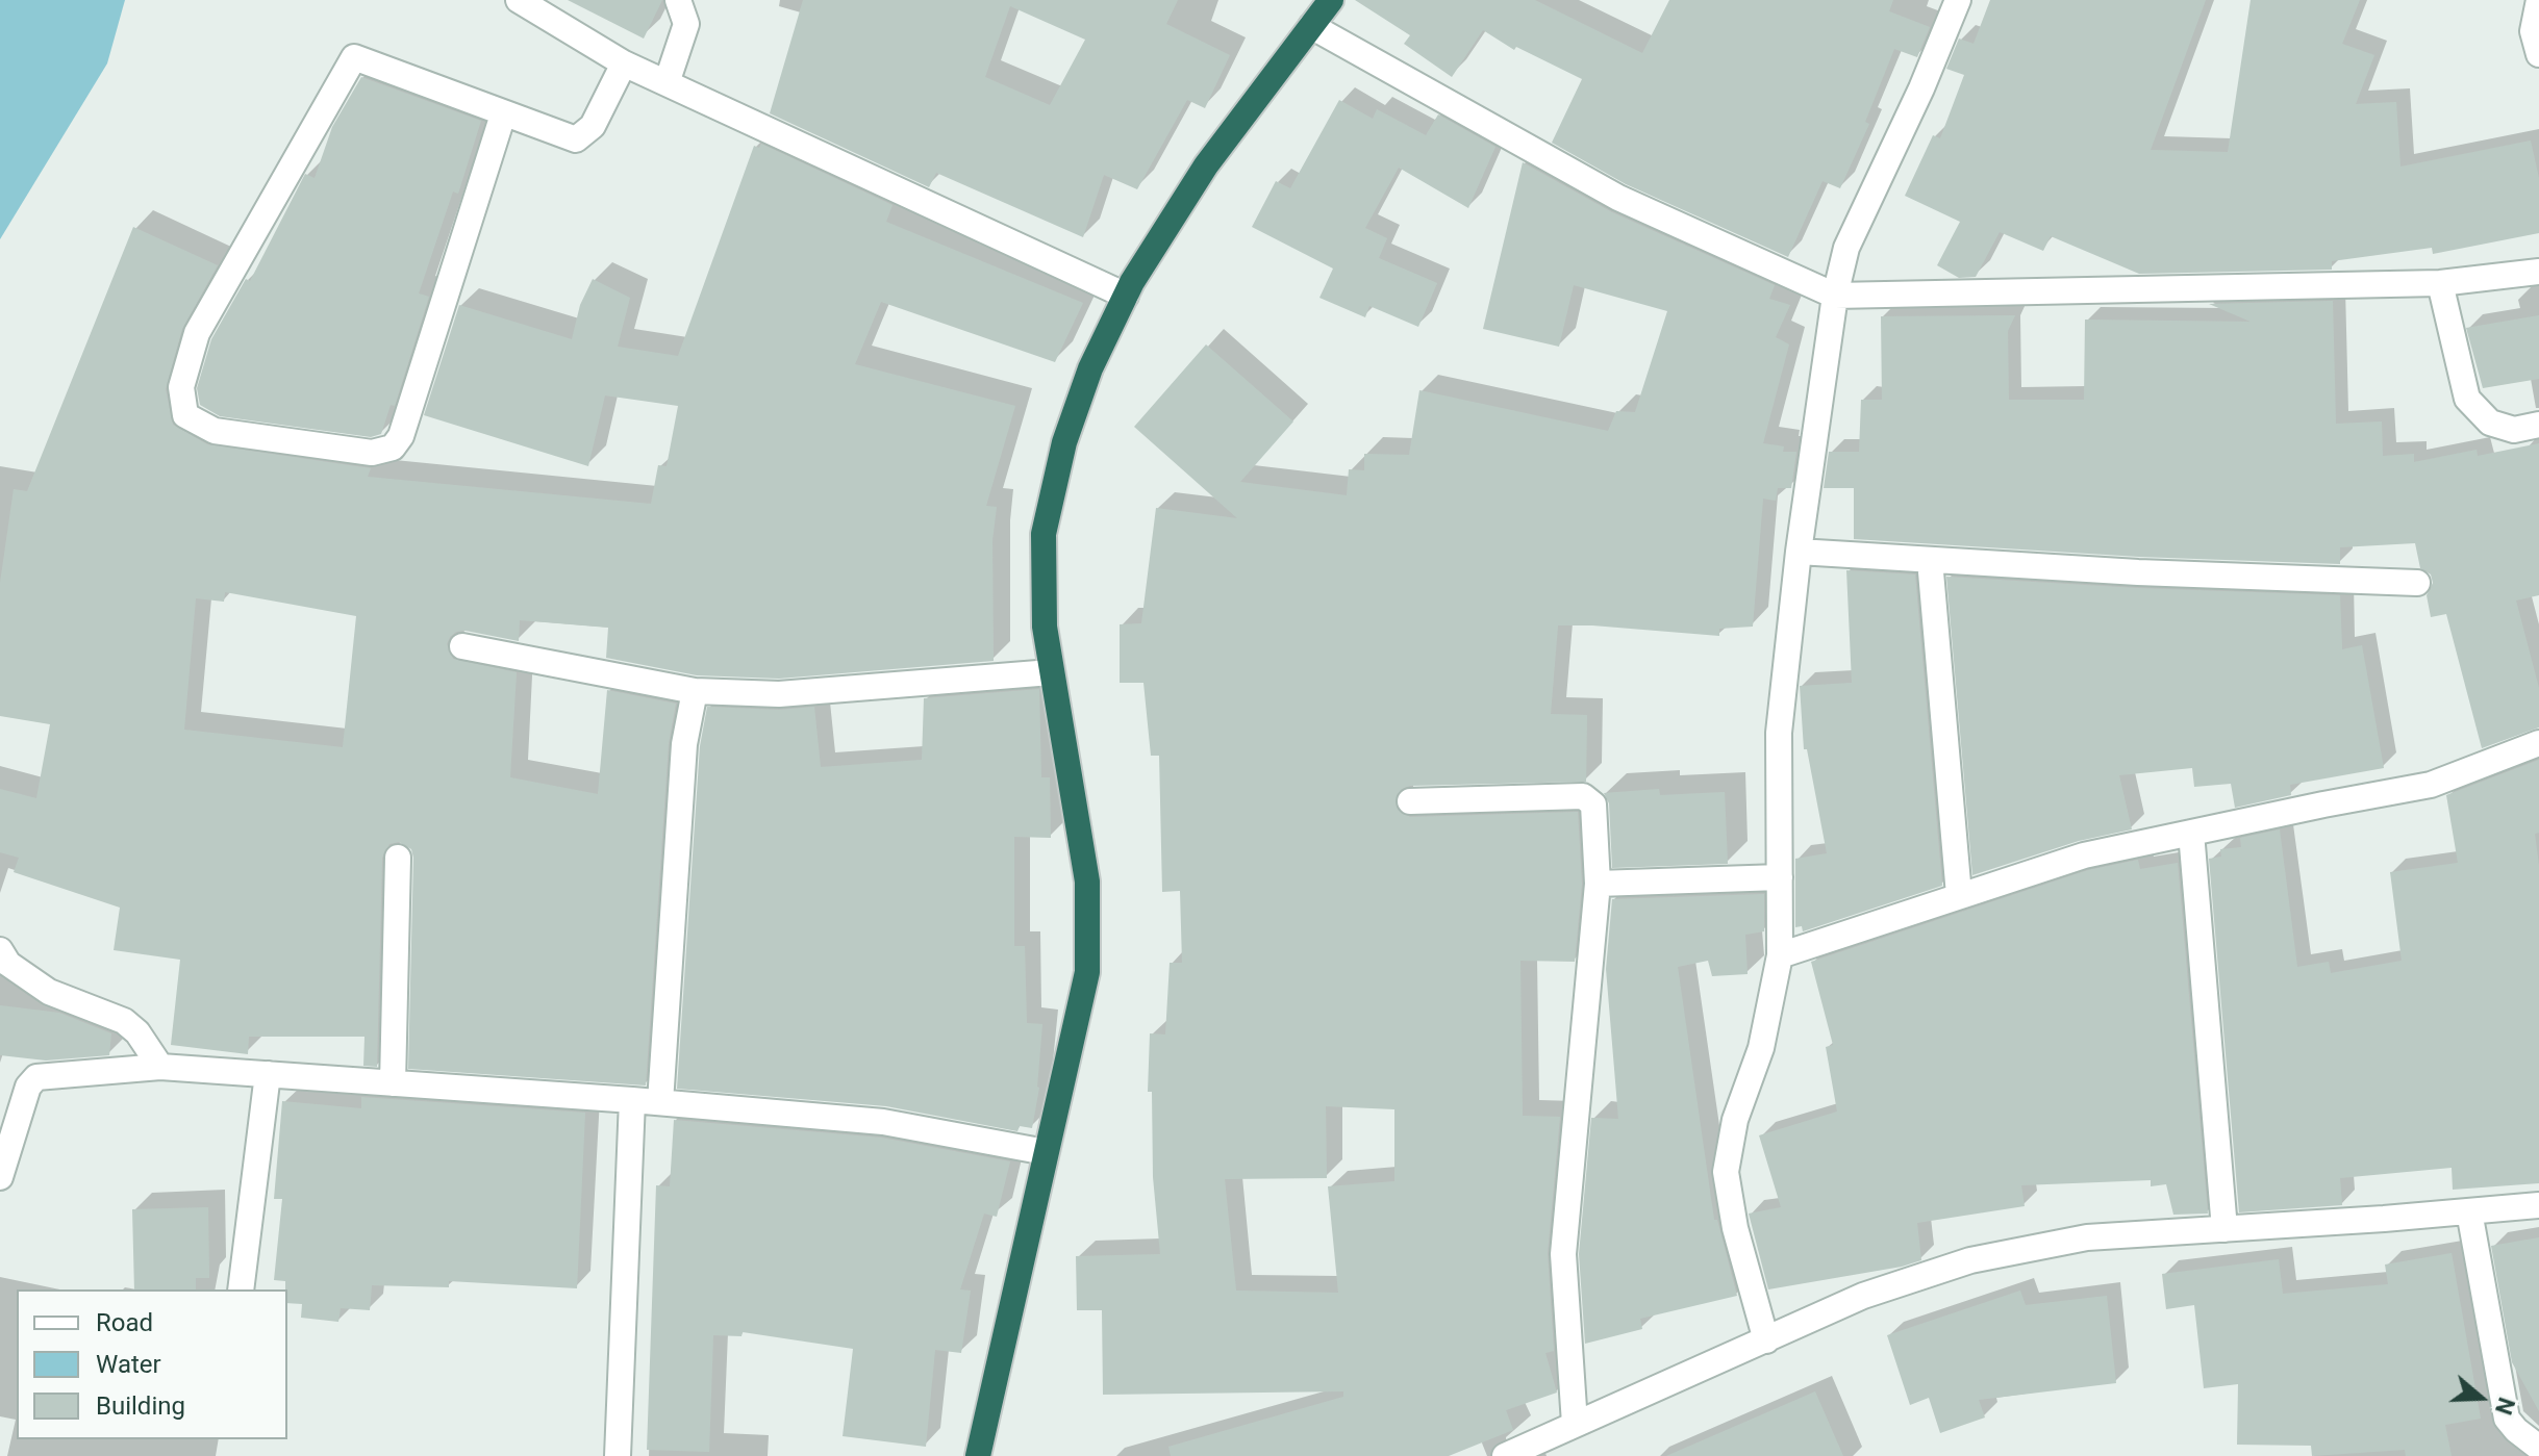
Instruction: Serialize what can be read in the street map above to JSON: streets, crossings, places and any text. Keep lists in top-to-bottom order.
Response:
{
  "legend": ["Road", "Water", "Building"],
  "north": "right"
}
